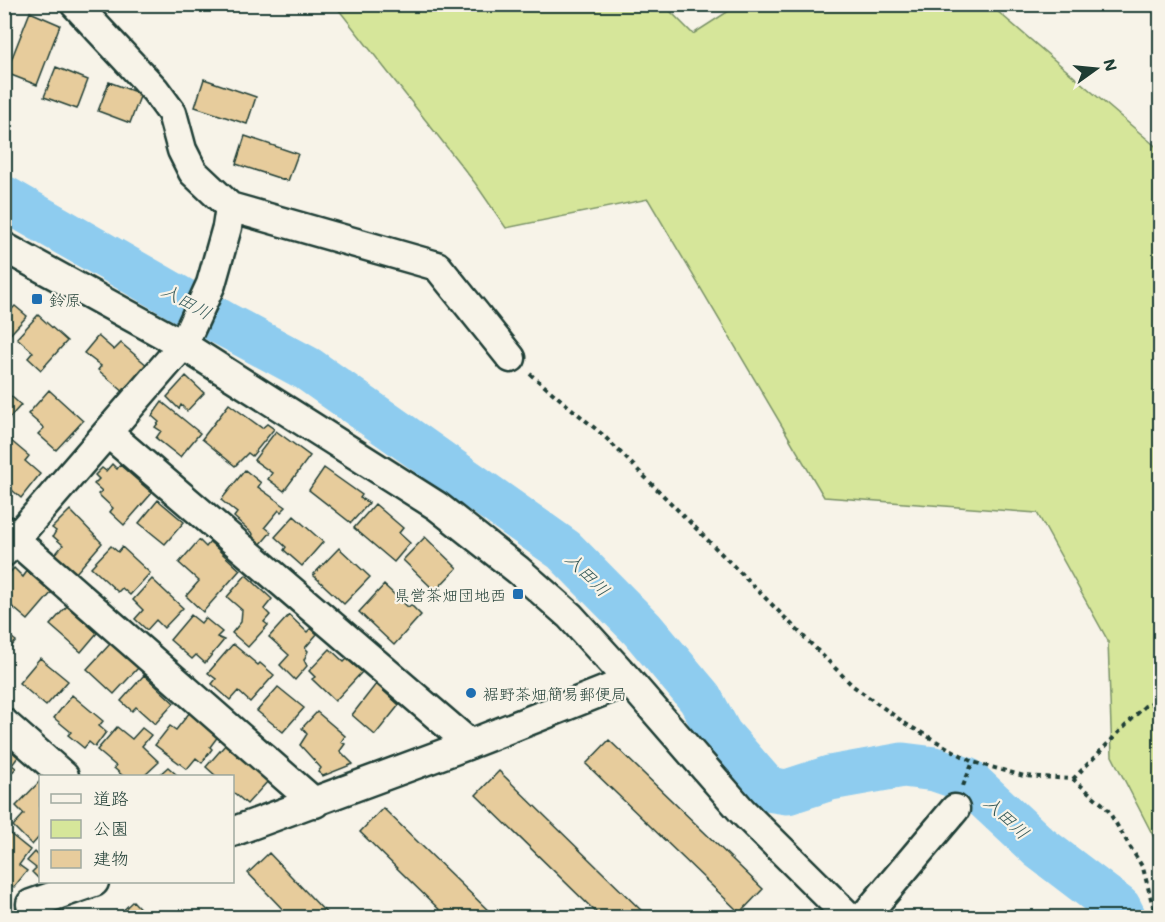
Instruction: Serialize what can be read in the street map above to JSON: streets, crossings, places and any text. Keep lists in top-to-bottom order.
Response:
{
  "water": ["入田川"],
  "places": {
    "transit": ["鈴原", "県営茶畑団地西"],
    "other": ["裾野茶畑簡易郵便局"]
  },
  "legend": ["道路", "公園", "建物"],
  "north": "right"
}
